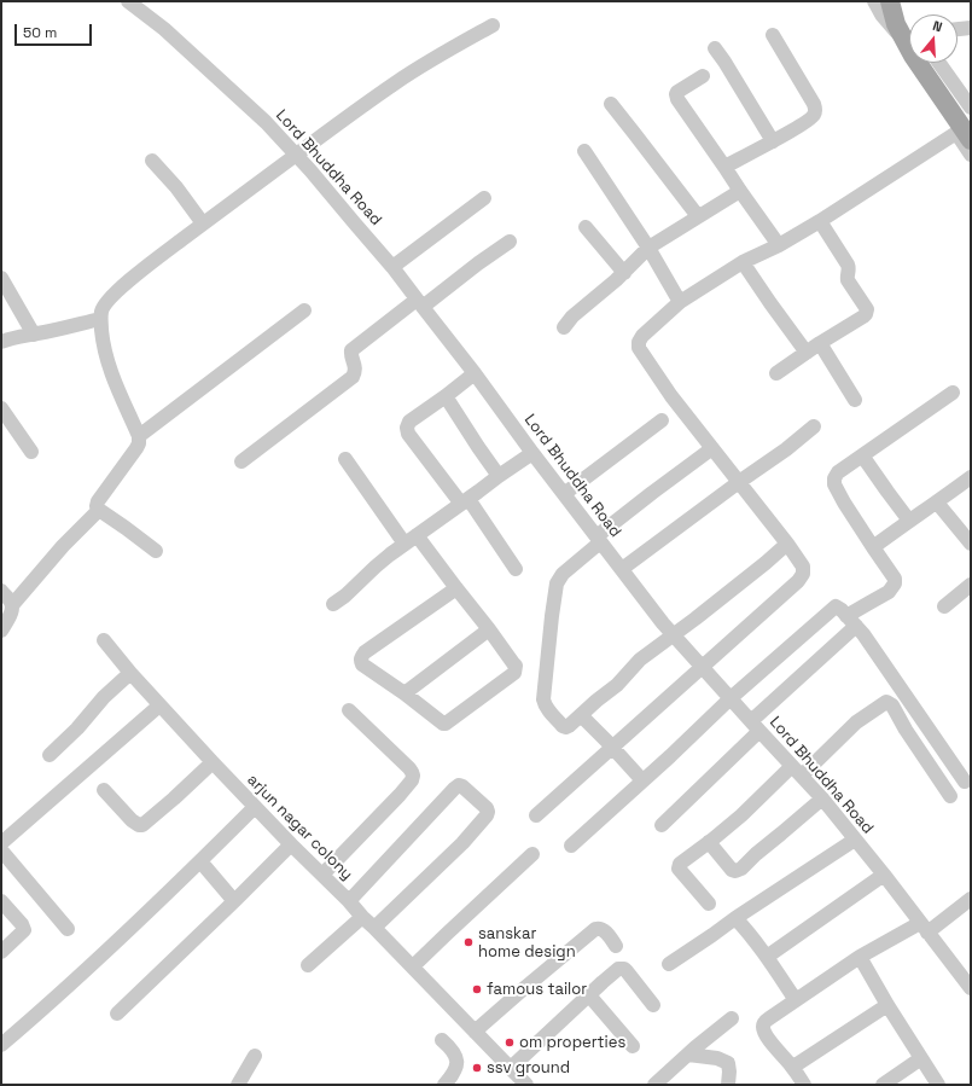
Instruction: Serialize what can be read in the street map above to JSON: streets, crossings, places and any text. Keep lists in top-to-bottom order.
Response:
{
  "streets": {
    "street": ["Lord Bhuddha Road", "arjun nagar colony"]
  },
  "places": [
    "sanskar home design",
    "famous tailor",
    "om properties",
    "ssv ground"
  ],
  "scale_bar": "50 m",
  "north": "top"
}
